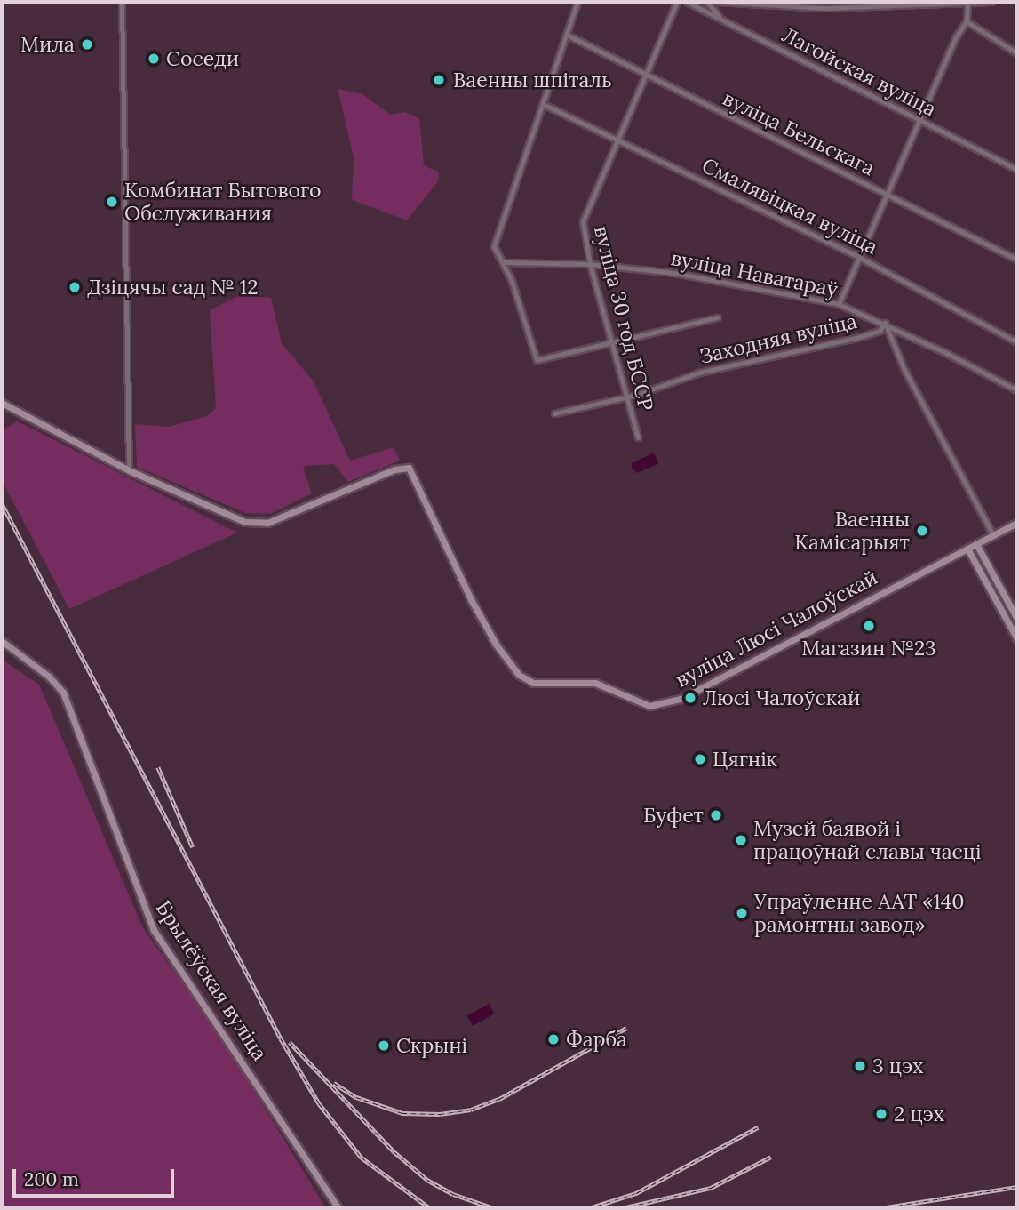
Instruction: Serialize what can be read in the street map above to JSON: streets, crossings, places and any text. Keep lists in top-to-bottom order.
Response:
{
  "streets": {
    "street": [
      "Лагойская вуліца",
      "вуліца Бельскага",
      "Смалявіцкая вуліца",
      "вуліца Наватараў",
      "вуліца 30 год БССР",
      "Заходняя вуліца",
      "вуліца Люсі Чалоўскай",
      "Брылёўская вуліца"
    ]
  },
  "crossings": [
    ["вуліца Бельскага", "вуліца 30 год БССР"],
    ["Смалявіцкая вуліца", "вуліца 30 год БССР"],
    ["вуліца Наватараў", "вуліца 30 год БССР"],
    ["вуліца Наватараў", "Заходняя вуліца"],
    ["вуліца 30 год БССР", "Заходняя вуліца"],
    ["Заходняя вуліца", "вуліца Люсі Чалоўскай"]
  ],
  "places": [
    "Мила",
    "Соседи",
    "Ваенны шпіталь",
    "Комбинат Бытового Обслуживания",
    "Дзіцячы сад № 12",
    "Ваенны Камісарыят",
    "Магазин №23",
    "Люсі Чалоўскай",
    "Цягнік",
    "Буфет",
    "Музей баявой і працоўнай славы часці",
    "Упраўленне ААТ «140 рамонтны завод»",
    "Фарба",
    "Скрыні",
    "3 цэх",
    "2 цэх"
  ],
  "scale_bar": "200 m"
}
